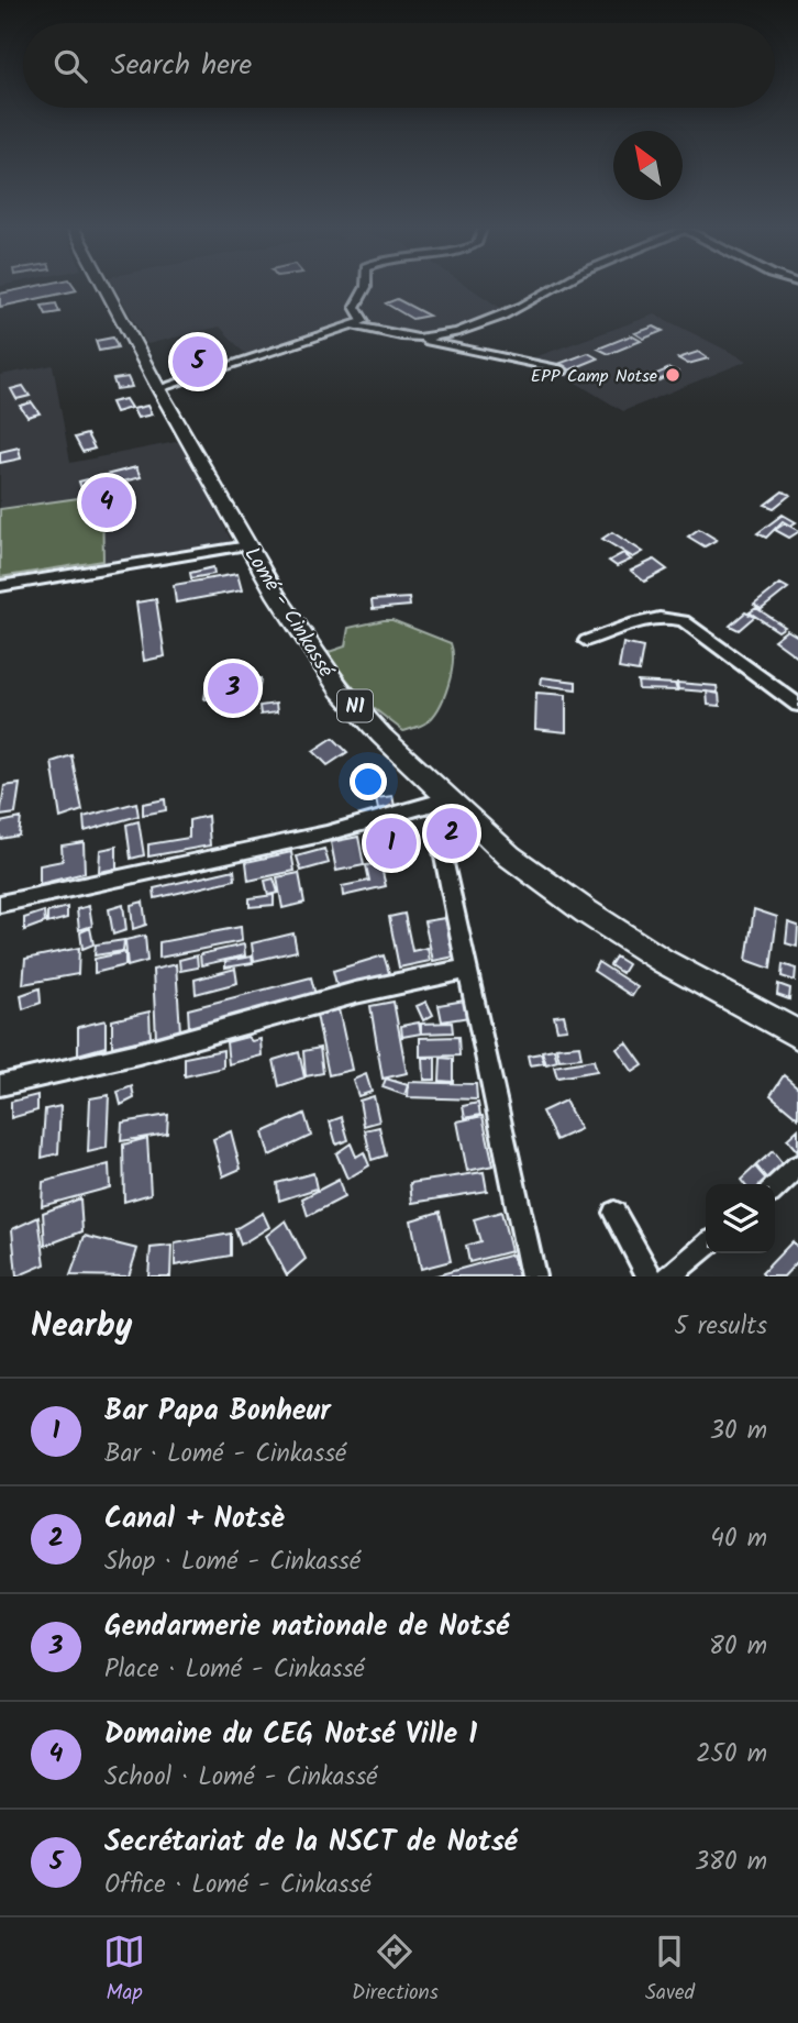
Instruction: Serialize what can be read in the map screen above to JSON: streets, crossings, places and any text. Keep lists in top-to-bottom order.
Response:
{
  "streets": {
    "highway": ["Lomé - Cinkassé", "N1"]
  },
  "places": ["EPP Camp Notse"],
  "north": "top left",
  "page": {
    "search": "Search here",
    "pins": [
      "5",
      "4",
      "3",
      "2",
      "1"
    ],
    "heading": ["Nearby", "5 results"],
    "list": [
      {
        "mark": "1",
        "name": "Bar Papa Bonheur",
        "note": "Bar · Lomé - Cinkassé",
        "value": "30 m"
      },
      {
        "mark": "2",
        "name": "Canal + Notsè",
        "note": "Shop · Lomé - Cinkassé",
        "value": "40 m"
      },
      {
        "mark": "3",
        "name": "Gendarmerie nationale de Notsé",
        "note": "Place · Lomé - Cinkassé",
        "value": "80 m"
      },
      {
        "mark": "4",
        "name": "Domaine du CEG Notsé Ville 1",
        "note": "School · Lomé - Cinkassé",
        "value": "250 m"
      },
      {
        "mark": "5",
        "name": "Secrétariat de la NSCT de Notsé",
        "note": "Office · Lomé - Cinkassé",
        "value": "380 m"
      }
    ],
    "nav": ["Map", "Directions", "Saved"]
  }
}
